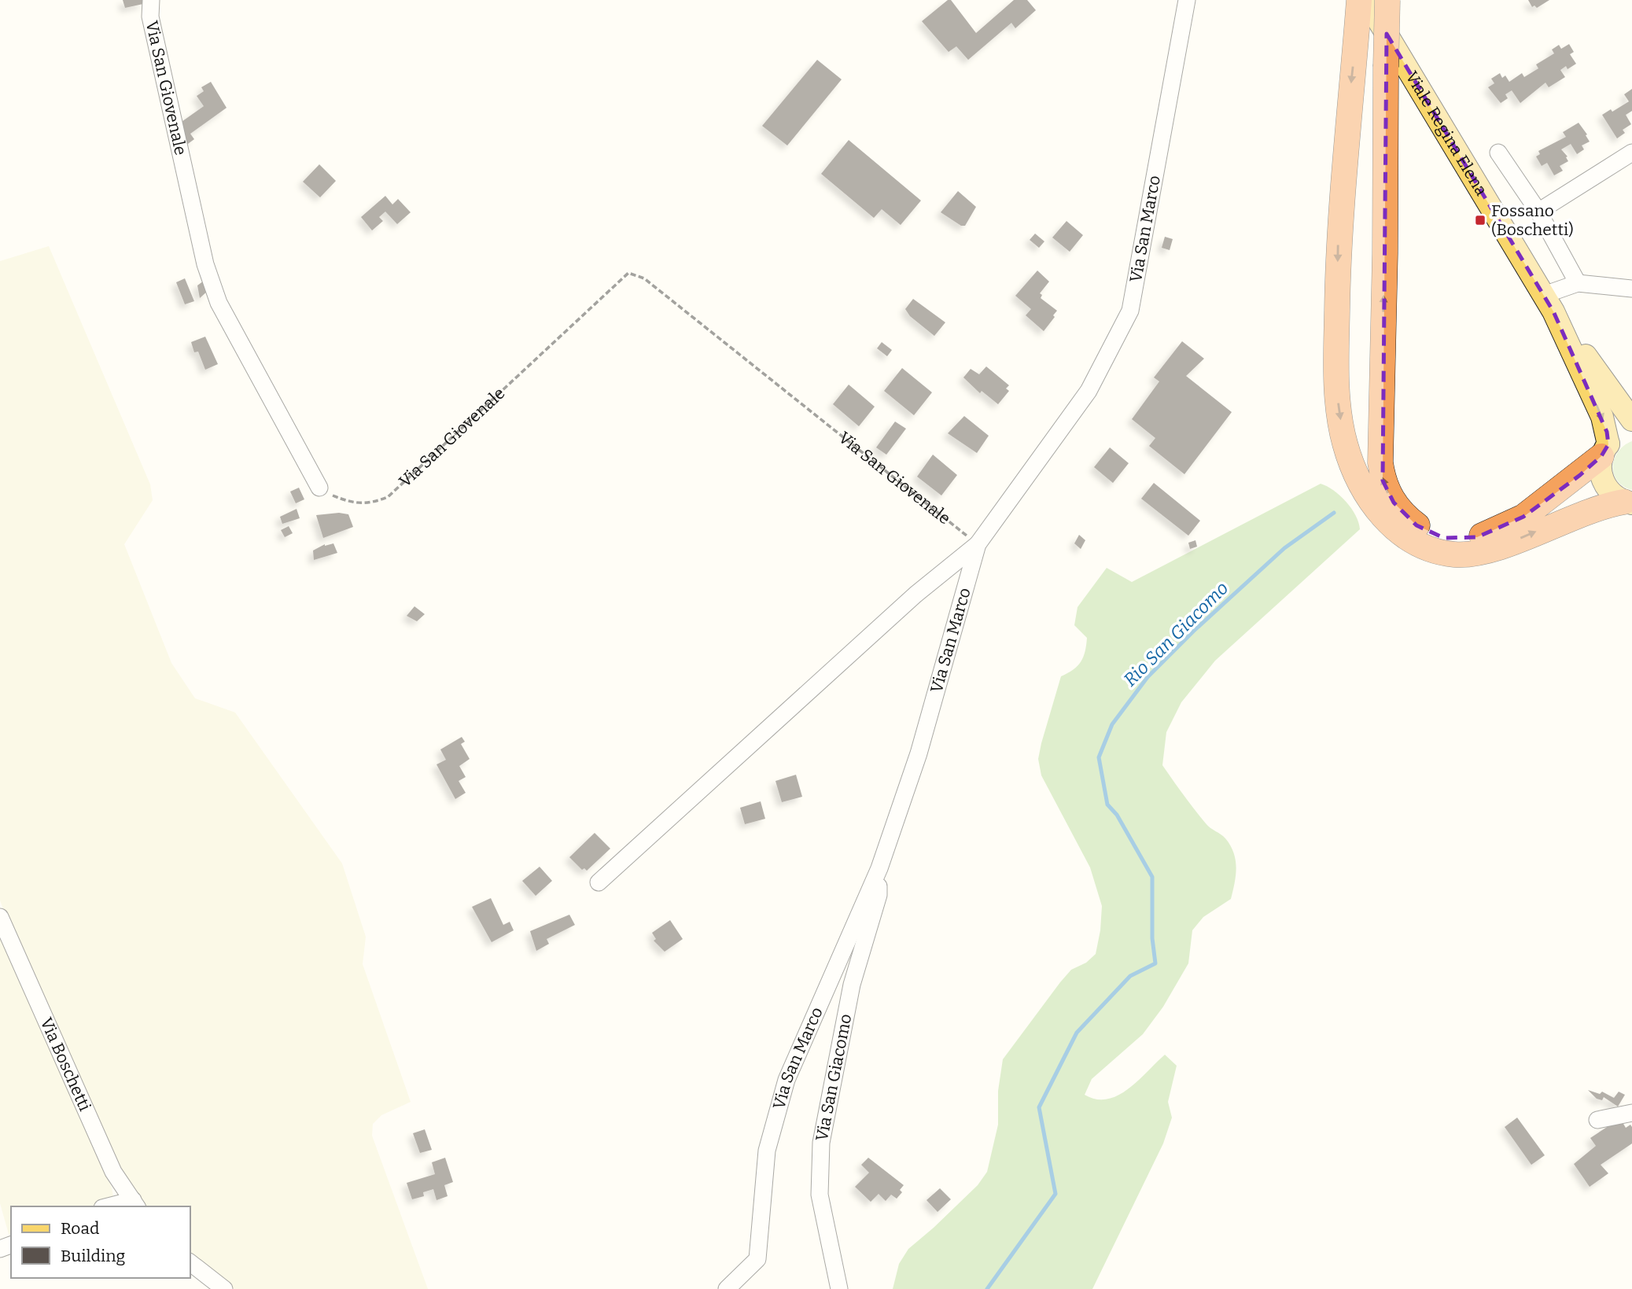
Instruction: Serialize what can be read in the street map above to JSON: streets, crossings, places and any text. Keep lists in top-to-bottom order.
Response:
{
  "streets": {
    "main road": ["Viale Regina Elena"],
    "street": [
      "Via San Giovenale",
      "Via San Marco",
      "Via Boschetti",
      "Via San Giacomo"
    ]
  },
  "crossings": [
    ["Via San Giovenale", "Via San Marco"],
    ["Via San Marco", "Via San Giacomo"]
  ],
  "water": ["Rio San Giacomo"],
  "places": {
    "transit": ["Fossano (Boschetti)"]
  },
  "legend": ["Road", "Building"]
}
